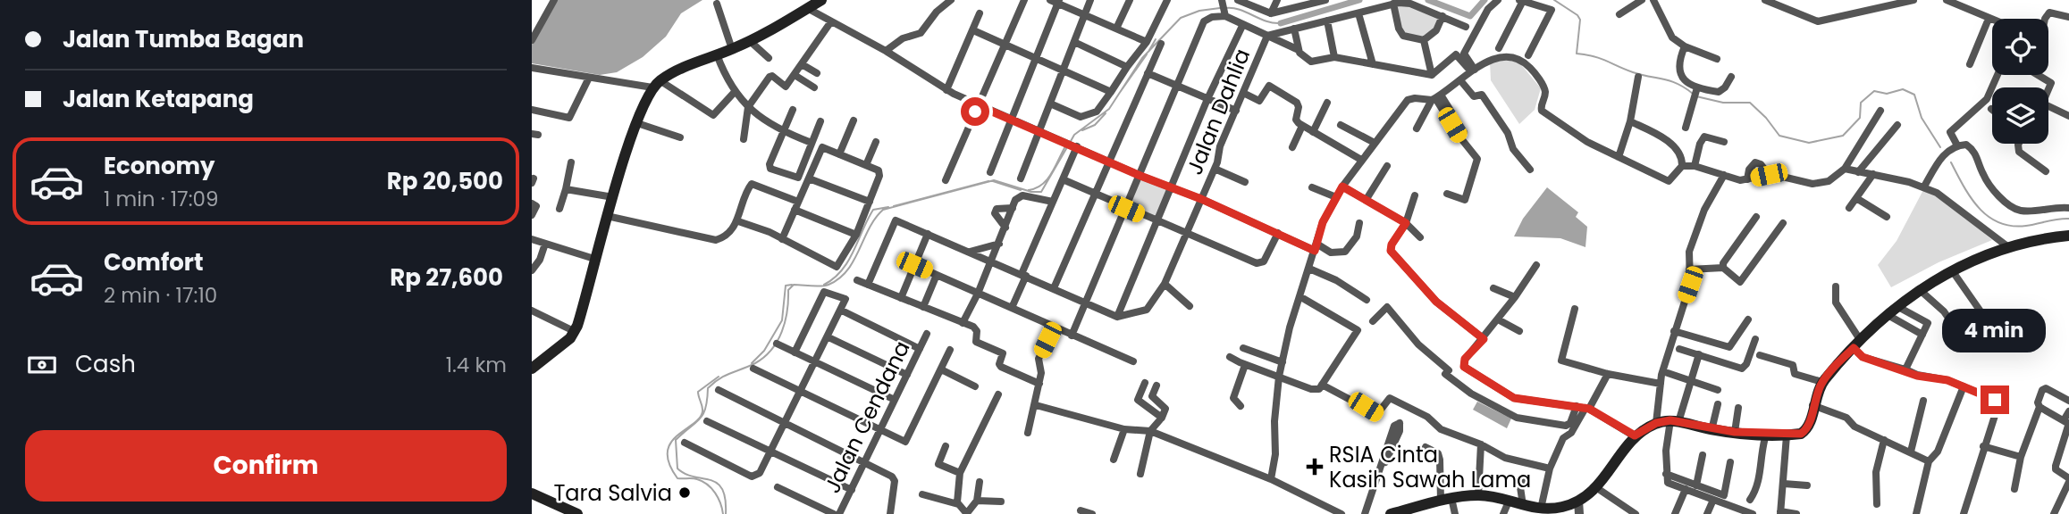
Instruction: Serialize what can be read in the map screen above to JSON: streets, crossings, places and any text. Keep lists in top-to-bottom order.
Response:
{
  "streets": {
    "street": ["Jalan Dahlia", "Jalan Cendana"]
  },
  "places": {
    "health": ["RSIA Cinta Kasih Sawah Lama"],
    "other": ["Tara Salvia"]
  },
  "page": {
    "banner": ["Jalan Tumba Bagan", "Jalan Ketapang"],
    "list": [
      {
        "name": "Economy",
        "note": "1 min · 17:09",
        "value": "Rp 20,500"
      },
      {
        "name": "Comfort",
        "note": "2 min · 17:10",
        "value": "Rp 27,600"
      }
    ],
    "bubble": "4 min",
    "pay": ["Cash", "1.4 km"],
    "buttons": "Confirm"
  }
}
